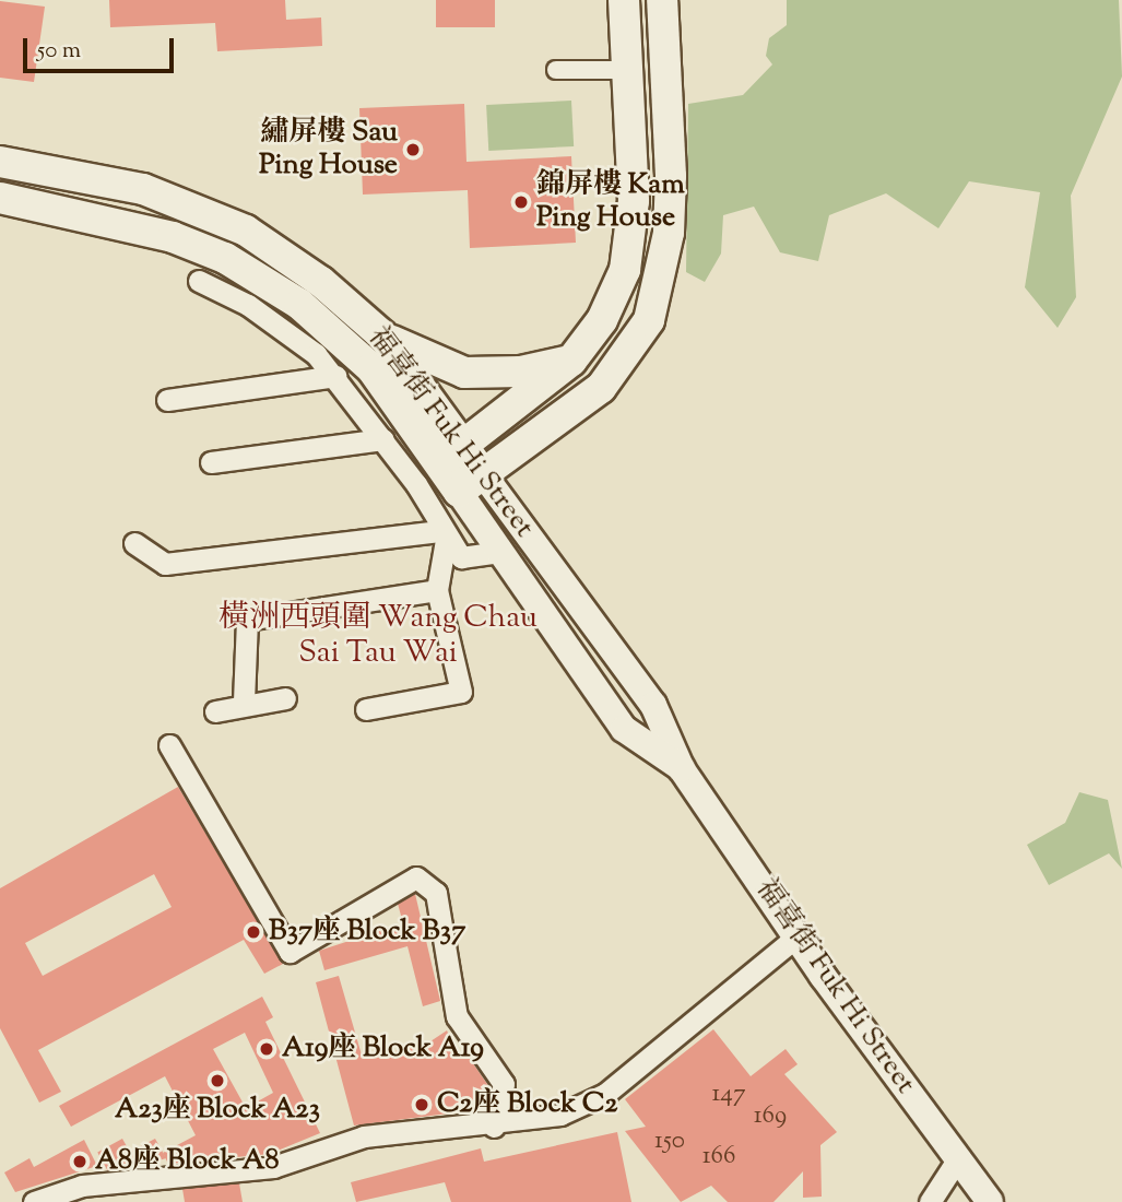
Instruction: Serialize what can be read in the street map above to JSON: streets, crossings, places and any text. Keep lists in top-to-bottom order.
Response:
{
  "streets": {
    "main road": ["福喜街 Fuk Hi Street"]
  },
  "districts": ["橫洲西頭圍 Wang Chau Sai Tau Wai"],
  "places": [
    "繡屏樓 Sau Ping House",
    "錦屏樓 Kam Ping House",
    "B37座 Block B37",
    "A19座 Block A19",
    "A23座 Block A23",
    "C2座 Block C2",
    "A8座 Block A8"
  ],
  "house_numbers": [
    "147",
    "169",
    "150",
    "166"
  ],
  "scale_bar": "50 m"
}
